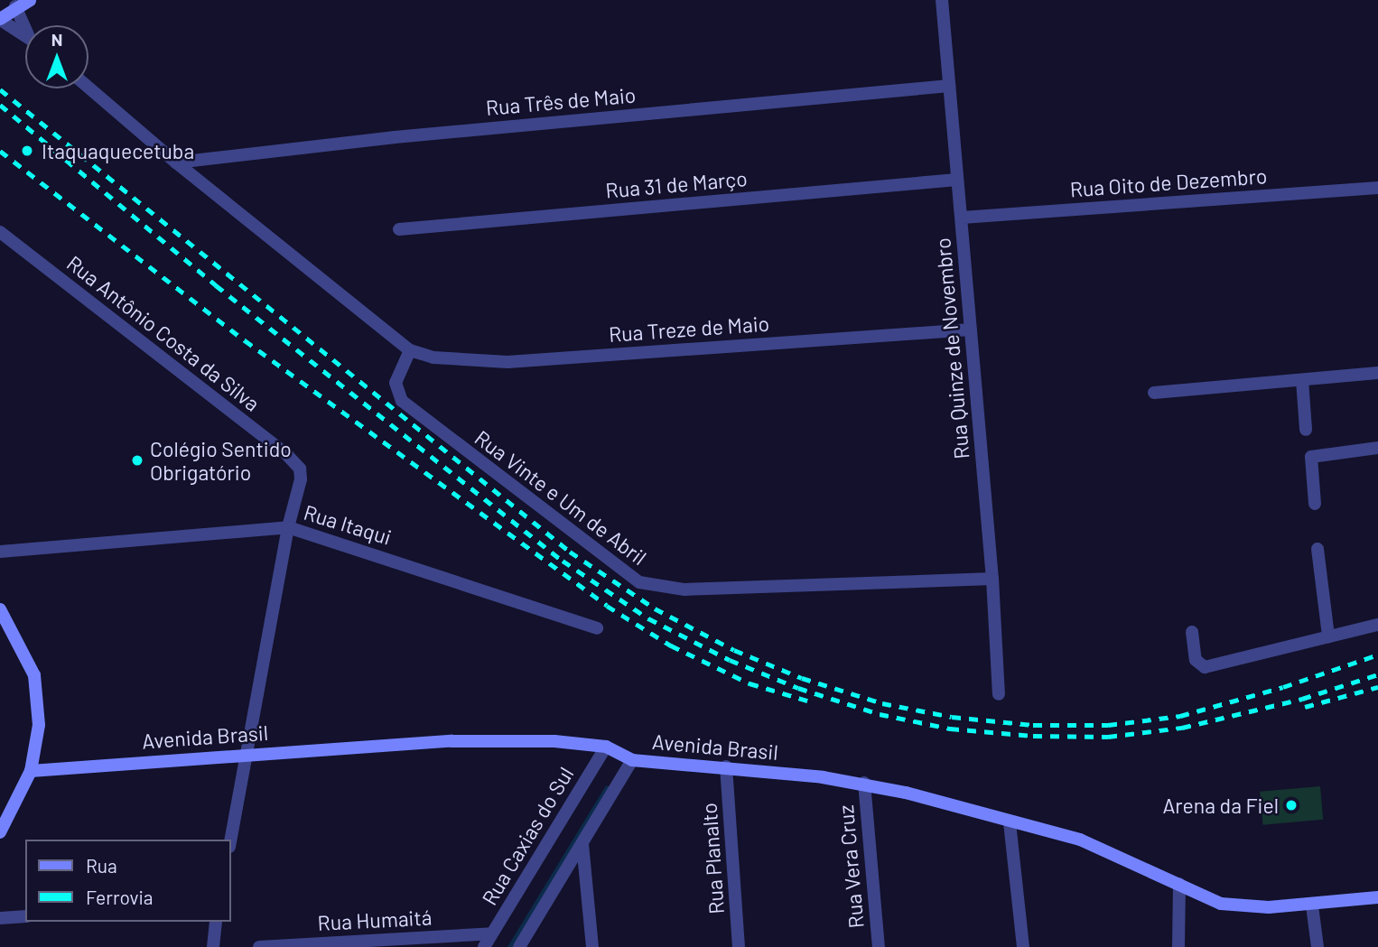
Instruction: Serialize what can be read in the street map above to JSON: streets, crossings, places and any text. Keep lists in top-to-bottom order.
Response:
{
  "streets": {
    "street": [
      "Rua Três de Maio",
      "Rua Oito de Dezembro",
      "Rua 31 de Março",
      "Rua Treze de Maio",
      "Rua Antônio Costa da Silva",
      "Rua Quinze de Novembro",
      "Rua Vinte e Um de Abril",
      "Rua Itaqui",
      "Avenida Brasil",
      "Rua Caxias do Sul",
      "Rua Planalto",
      "Rua Vera Cruz",
      "Rua Humaitá"
    ]
  },
  "crossings": [
    ["Rua Três de Maio", "Rua Quinze de Novembro"],
    ["Rua Oito de Dezembro", "Rua Quinze de Novembro"],
    ["Rua 31 de Março", "Rua Quinze de Novembro"],
    ["Rua Treze de Maio", "Rua Quinze de Novembro"],
    ["Rua Treze de Maio", "Rua Vinte e Um de Abril"],
    ["Rua Antônio Costa da Silva", "Rua Itaqui"],
    ["Rua Quinze de Novembro", "Rua Vinte e Um de Abril"],
    ["Avenida Brasil", "Rua Caxias do Sul"],
    ["Avenida Brasil", "Rua Planalto"],
    ["Avenida Brasil", "Rua Vera Cruz"],
    ["Rua Caxias do Sul", "Rua Humaitá"]
  ],
  "places": ["Itaquaquecetuba", "Colégio Sentido Obrigatório", "Arena da Fiel"],
  "legend": ["Rua", "Ferrovia"],
  "north": "top"
}
